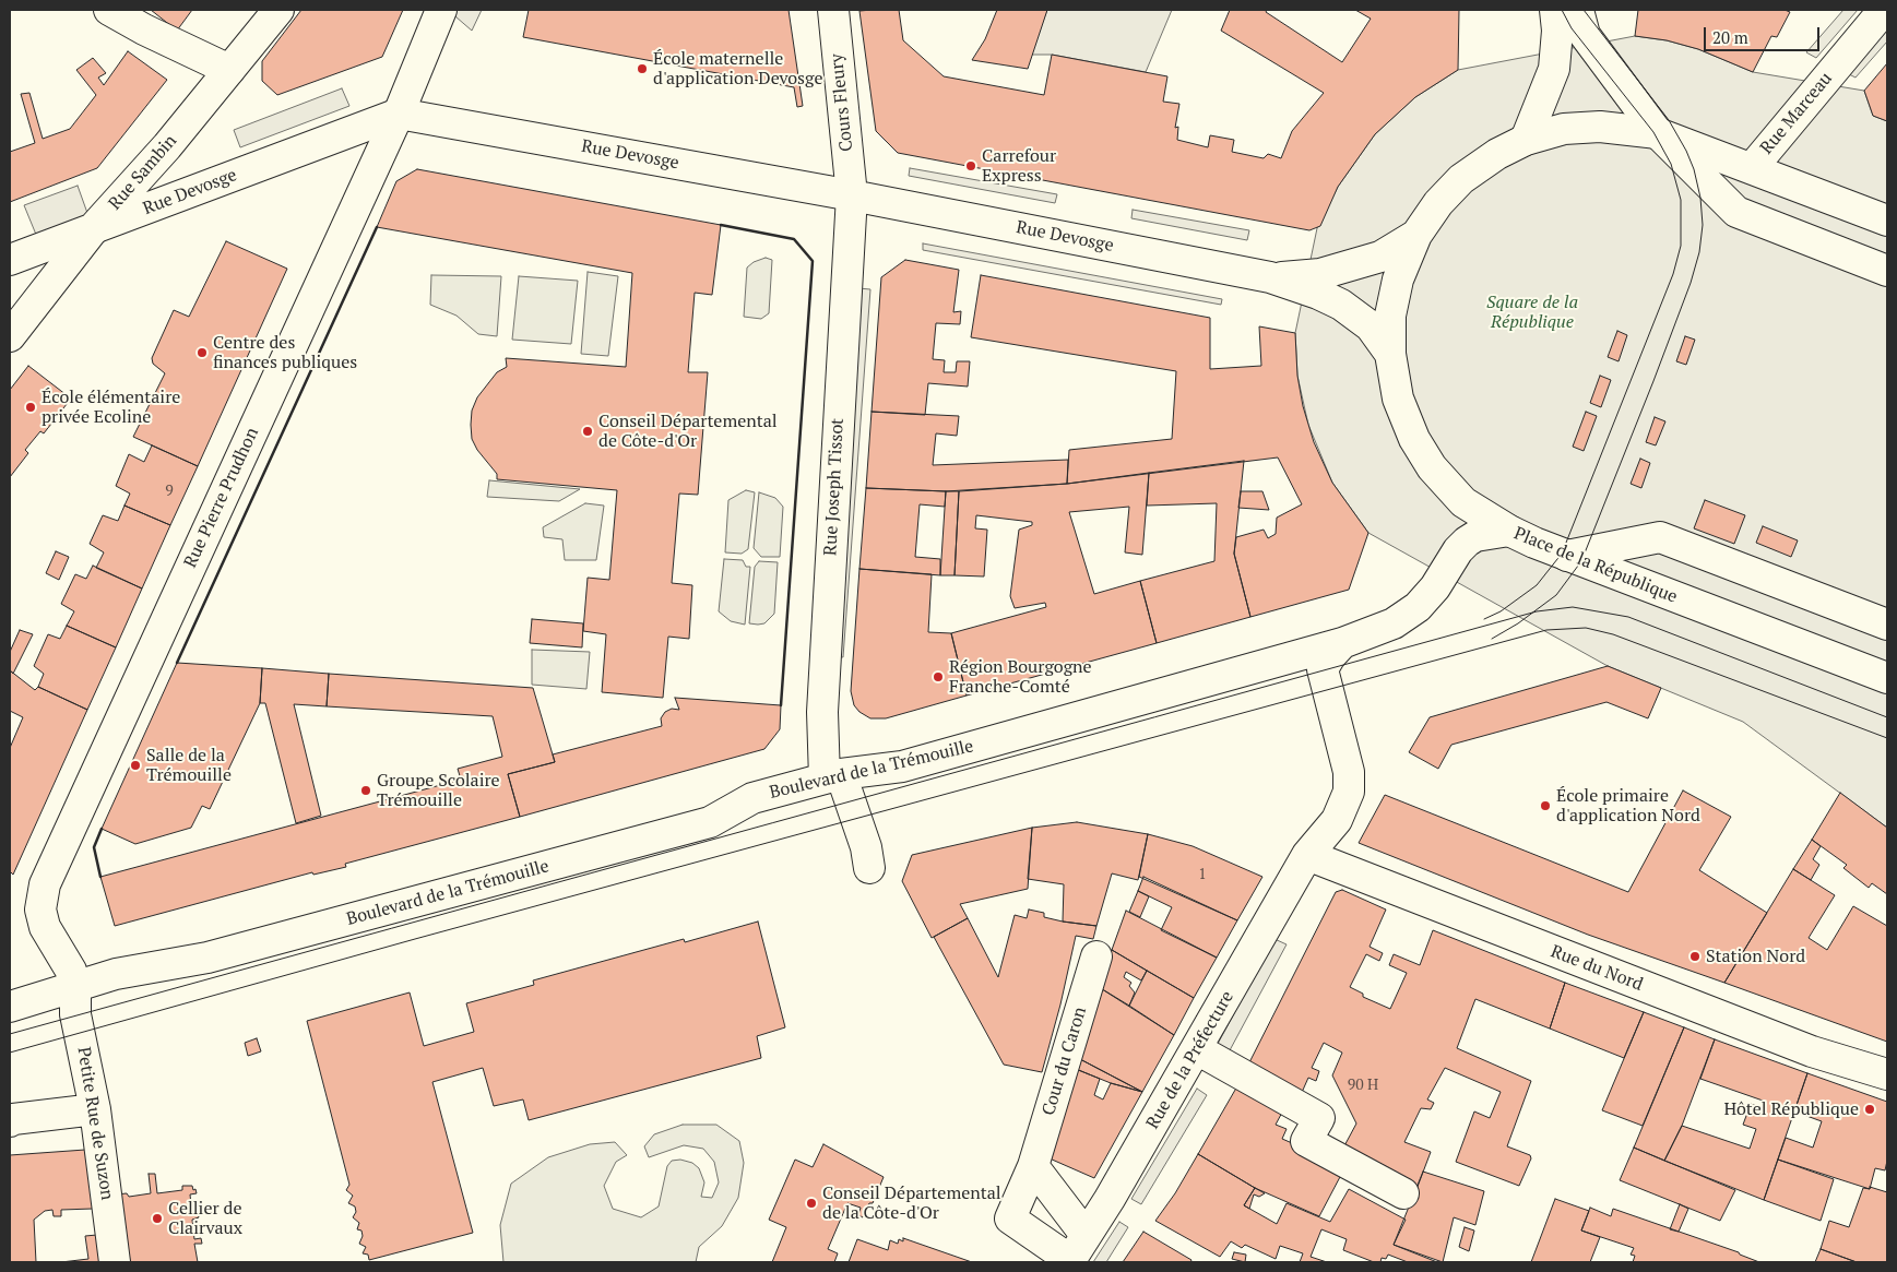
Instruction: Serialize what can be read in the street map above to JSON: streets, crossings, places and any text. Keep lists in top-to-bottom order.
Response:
{
  "streets": {
    "street": [
      "Cours Fleury",
      "Rue Marceau",
      "Rue Devosge",
      "Rue Sambin",
      "Rue Joseph Tissot",
      "Rue Pierre Prudhon",
      "Place de la République",
      "Boulevard de la Trémouille",
      "Rue du Nord",
      "Rue de la Préfecture",
      "Cour du Caron",
      "Petite Rue de Suzon"
    ]
  },
  "crossings": [
    ["Cours Fleury", "Rue Devosge"],
    ["Cours Fleury", "Rue Joseph Tissot"],
    ["Rue Marceau", "Place de la République"],
    ["Rue Devosge", "Rue Sambin"],
    ["Rue Devosge", "Rue Joseph Tissot"],
    ["Rue Devosge", "Rue Pierre Prudhon"],
    ["Rue Joseph Tissot", "Boulevard de la Trémouille"],
    ["Rue Pierre Prudhon", "Boulevard de la Trémouille"],
    ["Rue Pierre Prudhon", "Petite Rue de Suzon"],
    ["Place de la République", "Boulevard de la Trémouille"],
    ["Boulevard de la Trémouille", "Rue de la Préfecture"],
    ["Boulevard de la Trémouille", "Petite Rue de Suzon"],
    ["Rue du Nord", "Rue de la Préfecture"],
    ["Rue de la Préfecture", "Cour du Caron"]
  ],
  "parks": ["Square de la République"],
  "places": [
    "École maternelle d'application Devosge",
    "Carrefour Express",
    "Centre des finances publiques",
    "École élémentaire privée Ecoline",
    "Conseil Départemental de Côte-d'Or",
    "Région Bourgogne Franche-Comté",
    "Salle de la Trémouille",
    "Groupe Scolaire Trémouille",
    "École primaire d'application Nord",
    "Station Nord",
    "Hôtel République",
    "Conseil Départemental de la Côte-d'Or",
    "Cellier de Clairvaux"
  ],
  "house_numbers": ["9", "1", "90 H"],
  "scale_bar": "20 m"
}
